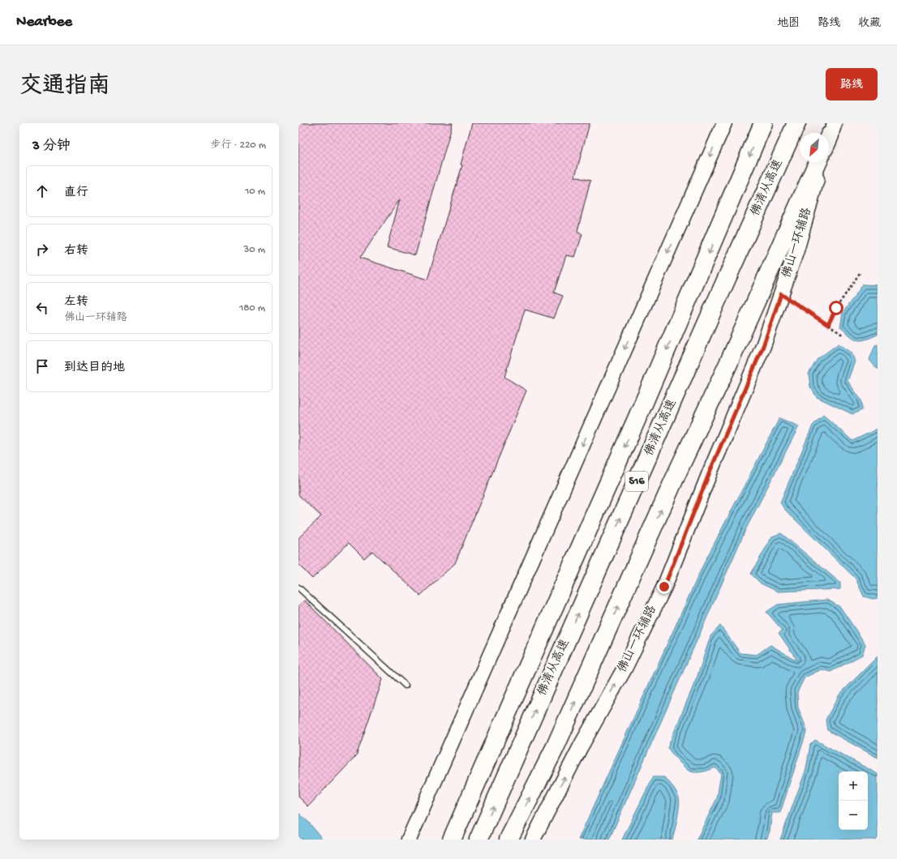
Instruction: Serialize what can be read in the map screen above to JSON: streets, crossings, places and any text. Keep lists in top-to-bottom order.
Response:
{
  "streets": {
    "highway": ["佛清从高速", "S16"],
    "main road": ["佛山一环辅路"]
  },
  "north": "bottom left",
  "page": {
    "header": "Nearbee",
    "nav": ["地图", "路线", "收藏"],
    "title": "交通指南",
    "buttons": "路线",
    "heading": ["3 分钟", "步行 · 220 m"],
    "list": [
      ["直行", "10 m"],
      ["右转", "30 m"],
      ["左转", "佛山一环辅路", "180 m"],
      "到达目的地"
    ],
    "map_buttons": ["+", "−"]
  }
}
